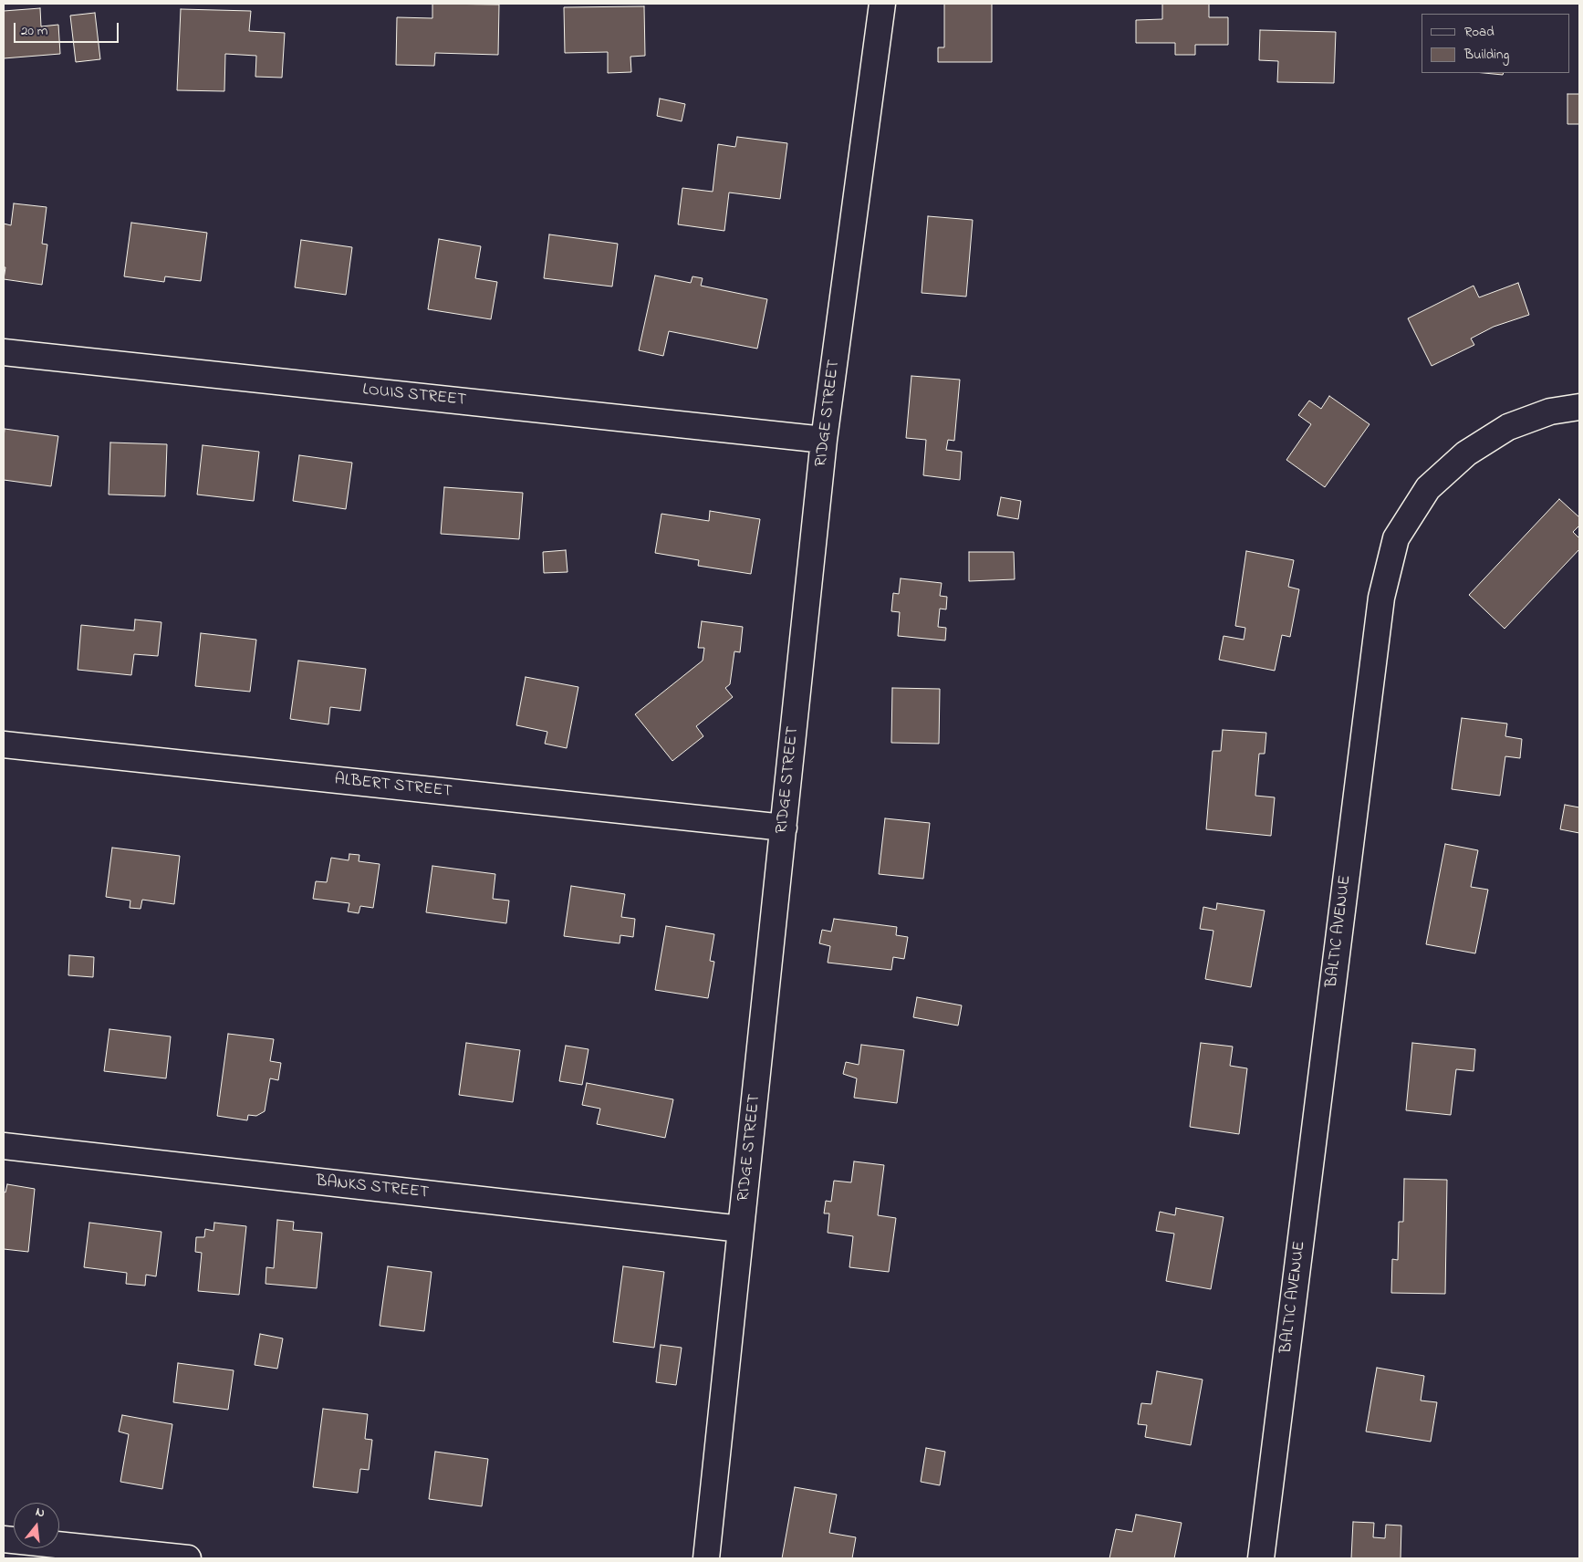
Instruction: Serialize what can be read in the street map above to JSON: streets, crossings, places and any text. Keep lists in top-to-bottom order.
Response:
{
  "streets": {
    "street": [
      "LOUIS STREET",
      "RIDGE STREET",
      "ALBERT STREET",
      "BALTIC AVENUE",
      "BANKS STREET"
    ]
  },
  "crossings": [
    ["LOUIS STREET", "RIDGE STREET"],
    ["RIDGE STREET", "ALBERT STREET"],
    ["RIDGE STREET", "BANKS STREET"]
  ],
  "legend": ["Road", "Building"],
  "scale_bar": "20 m",
  "north": "top"
}
